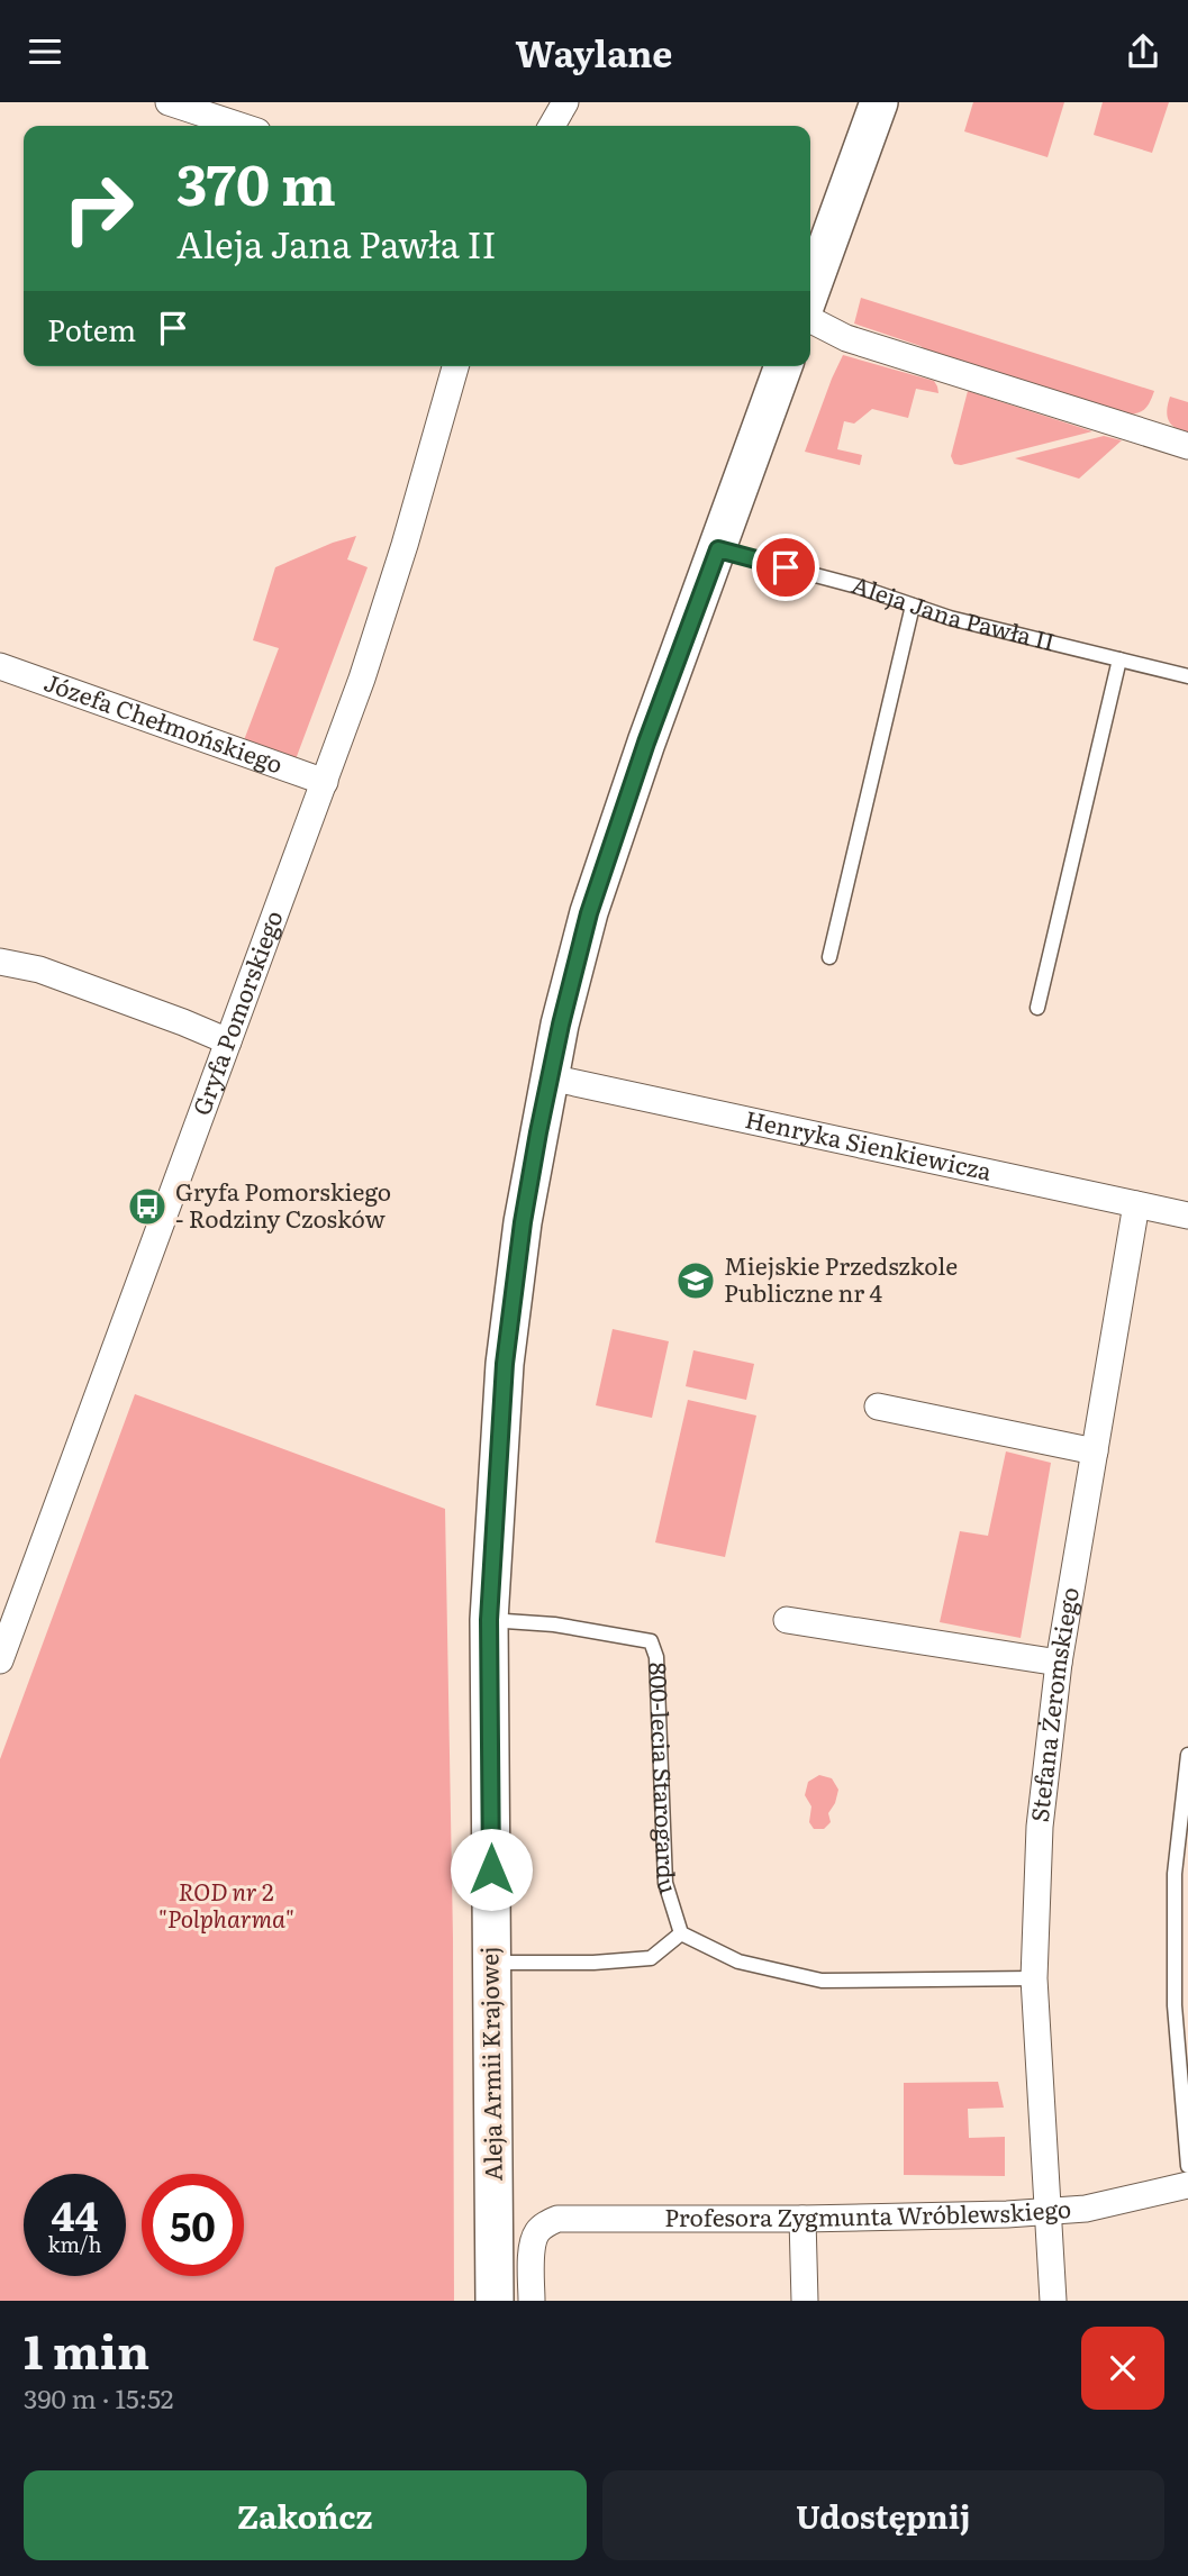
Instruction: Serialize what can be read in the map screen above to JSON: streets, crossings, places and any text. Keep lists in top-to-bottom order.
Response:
{
  "streets": {
    "main road": ["Aleja Armii Krajowej"],
    "street": [
      "Józefa Chełmońskiego",
      "Gryfa Pomorskiego",
      "Henryka Sienkiewicza",
      "Stefana Żeromskiego",
      "Profesora Zygmunta Wróblewskiego"
    ],
    "lane": ["Aleja Jana Pawła II", "800-lecia Starogardu"]
  },
  "crossings": [
    ["Aleja Jana Pawła II", "Aleja Armii Krajowej"],
    ["Józefa Chełmońskiego", "Gryfa Pomorskiego"],
    ["Henryka Sienkiewicza", "Stefana Żeromskiego"],
    ["Henryka Sienkiewicza", "Aleja Armii Krajowej"],
    ["Stefana Żeromskiego", "Profesora Zygmunta Wróblewskiego"],
    ["800-lecia Starogardu", "Aleja Armii Krajowej"]
  ],
  "parks": ["ROD nr 2 \"Polpharma\""],
  "places": {
    "bus stop": ["Gryfa Pomorskiego - Rodziny Czosków"],
    "school or university": ["Miejskie Przedszkole Publiczne nr 4"]
  },
  "page": {
    "header": "Waylane",
    "turn": ["370 m", "Aleja Jana Pawła II"],
    "then": "Potem",
    "speed": "44 km/h",
    "limit": "50",
    "heading": ["1 min", "390 m · 15:52"],
    "buttons": ["Zakończ", "Udostępnij"]
  }
}
